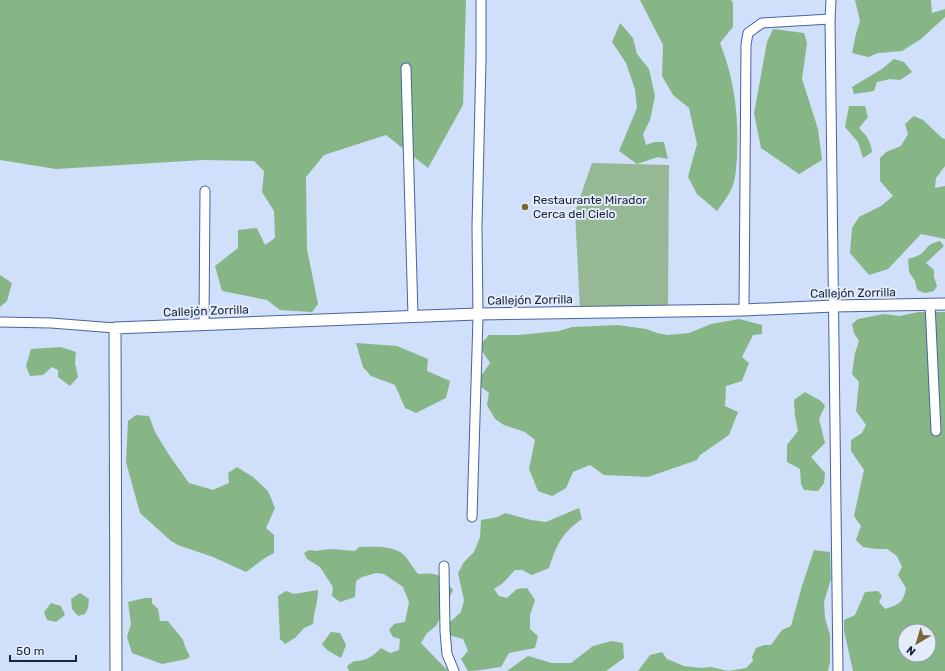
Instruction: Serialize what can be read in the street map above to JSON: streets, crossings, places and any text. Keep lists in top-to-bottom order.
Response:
{
  "streets": {
    "street": ["Callejón Zorrilla"]
  },
  "places": ["Restaurante Mirador Cerca del Cielo"],
  "scale_bar": "50 m",
  "north": "bottom left"
}
